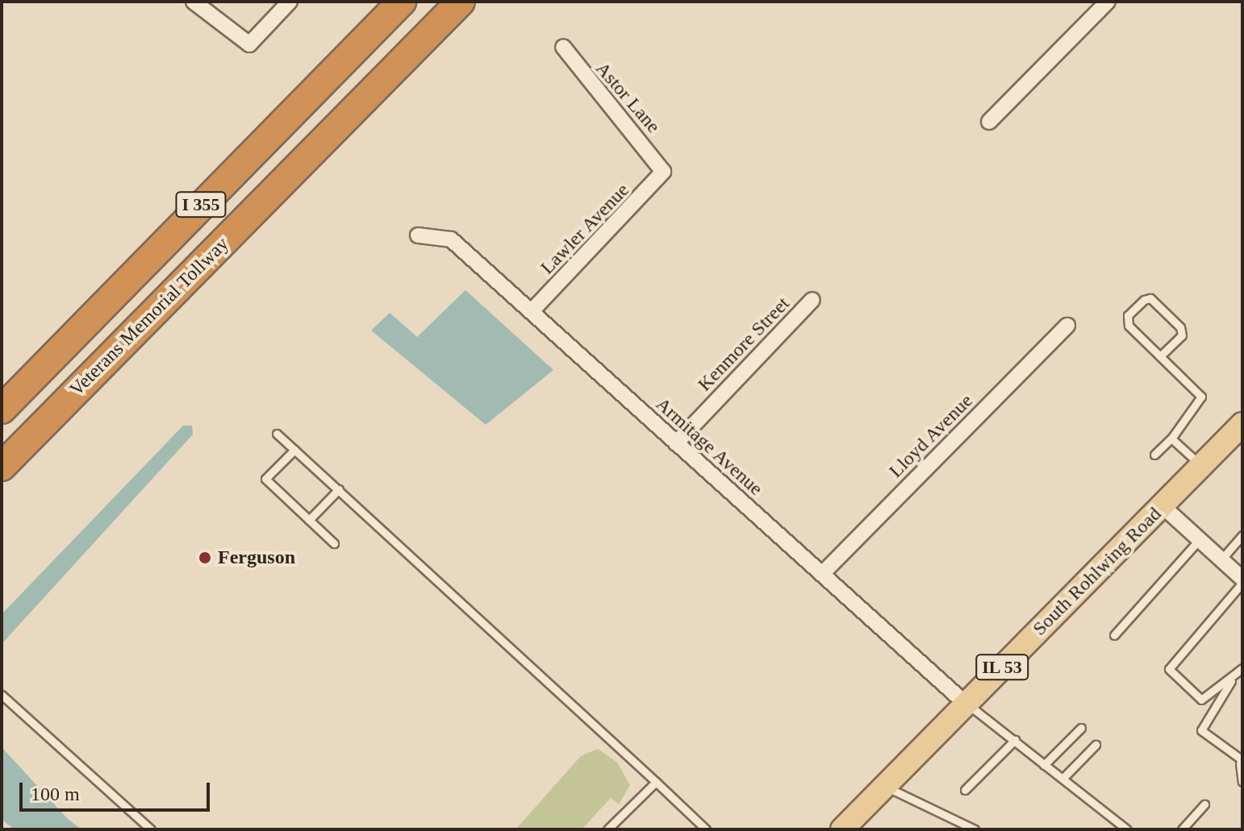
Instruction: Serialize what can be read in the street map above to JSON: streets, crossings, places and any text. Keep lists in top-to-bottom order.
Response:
{
  "streets": {
    "highway": ["I 355", "Veterans Memorial Tollway"],
    "main road": ["South Rohlwing Road", "IL 53"],
    "street": [
      "Astor Lane",
      "Lawler Avenue",
      "Kenmore Street",
      "Lloyd Avenue",
      "Armitage Avenue"
    ]
  },
  "crossings": [
    ["Astor Lane", "Lawler Avenue"],
    ["Lawler Avenue", "Armitage Avenue"],
    ["Kenmore Street", "Armitage Avenue"],
    ["Lloyd Avenue", "Armitage Avenue"],
    ["Armitage Avenue", "South Rohlwing Road"]
  ],
  "places": ["Ferguson"],
  "scale_bar": "100 m"
}
